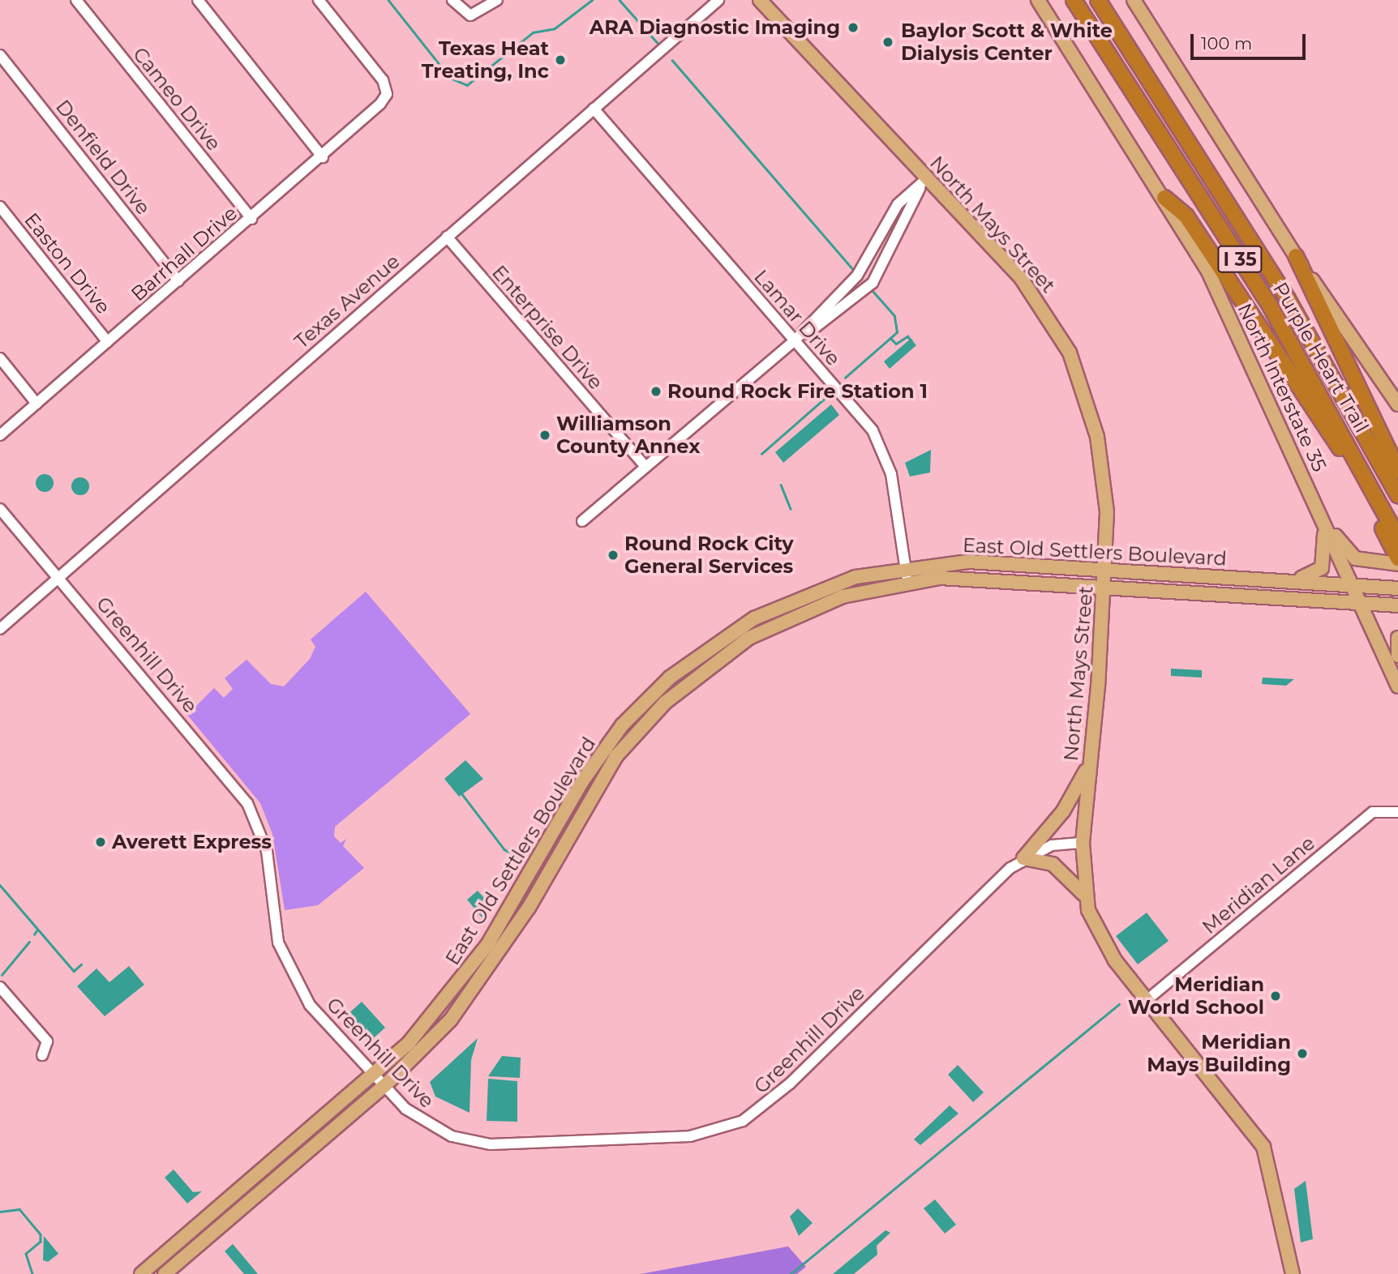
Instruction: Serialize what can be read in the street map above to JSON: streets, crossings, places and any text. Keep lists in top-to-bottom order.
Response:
{
  "streets": {
    "highway": ["I 35", "Purple Heart Trail"],
    "main road": ["North Mays Street", "North Interstate 35", "East Old Settlers Boulevard"],
    "street": [
      "Cameo Drive",
      "Denfield Drive",
      "Barrhall Drive",
      "Easton Drive",
      "Texas Avenue",
      "Lamar Drive",
      "Enterprise Drive",
      "Greenhill Drive",
      "Meridian Lane"
    ]
  },
  "crossings": [
    ["Cameo Drive", "Barrhall Drive"],
    ["Denfield Drive", "Barrhall Drive"],
    ["North Mays Street", "East Old Settlers Boulevard"],
    ["North Mays Street", "Greenhill Drive"],
    ["North Mays Street", "Meridian Lane"],
    ["Barrhall Drive", "Easton Drive"],
    ["Texas Avenue", "Lamar Drive"],
    ["Texas Avenue", "Enterprise Drive"],
    ["Texas Avenue", "Greenhill Drive"],
    ["Lamar Drive", "East Old Settlers Boulevard"],
    ["North Interstate 35", "East Old Settlers Boulevard"],
    ["East Old Settlers Boulevard", "Greenhill Drive"]
  ],
  "places": [
    "ARA Diagnostic Imaging",
    "Baylor Scott & White Dialysis Center",
    "Texas Heat Treating, Inc",
    "Round Rock Fire Station 1",
    "Williamson County Annex",
    "Round Rock City General Services",
    "Averett Express",
    "Meridian World School",
    "Meridian Mays Building"
  ],
  "scale_bar": "100 m"
}
